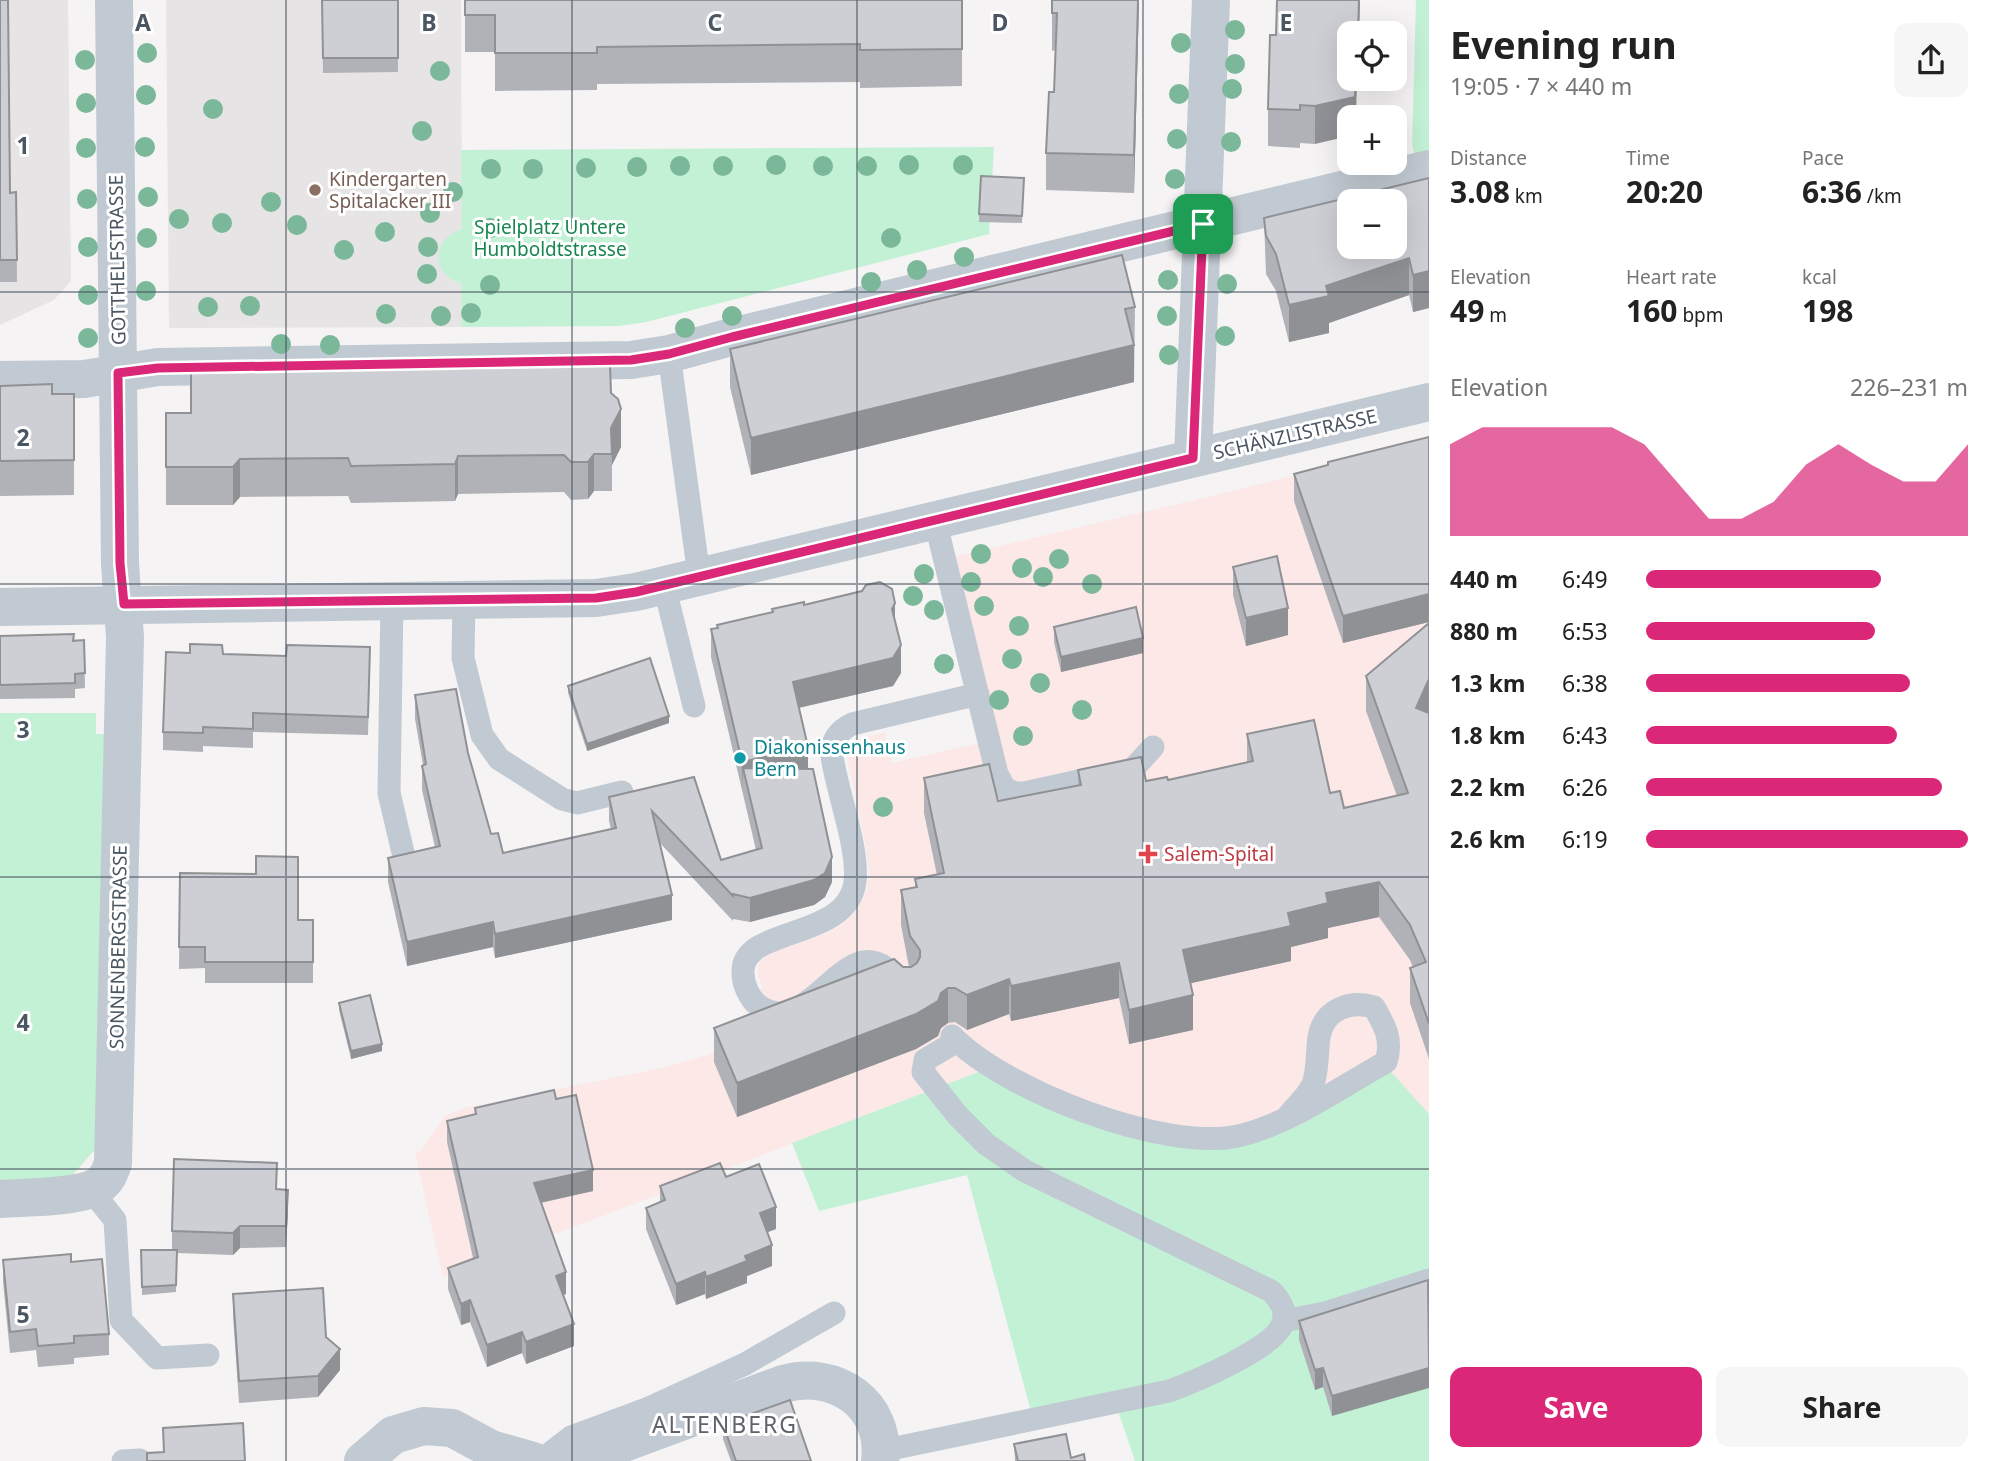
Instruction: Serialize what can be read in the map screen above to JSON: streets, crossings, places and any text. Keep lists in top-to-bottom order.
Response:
{
  "streets": {
    "street": ["GOTTHELFSTRASSE", "SCHÄNZLISTRASSE", "SONNENBERGSTRASSE"]
  },
  "crossings": [
    ["GOTTHELFSTRASSE", "SCHÄNZLISTRASSE"],
    ["GOTTHELFSTRASSE", "SONNENBERGSTRASSE"],
    ["SCHÄNZLISTRASSE", "SONNENBERGSTRASSE"]
  ],
  "districts": ["ALTENBERG"],
  "parks": ["Spielplatz Untere Humboldtstrasse"],
  "places": {
    "other": ["Kindergarten Spitalacker III", "Diakonissenhaus Bern"],
    "health": ["Salem-Spital"]
  },
  "page": {
    "heading": ["Evening run", "19:05 · 7 × 440 m"],
    "map_buttons": ["+", "−"],
    "stats": [
      ["Distance", "3.08 km"],
      ["Time", "20:20"],
      ["Pace", "6:36 /km"],
      ["Elevation", "49 m"],
      ["Heart rate", "160 bpm"],
      ["kcal", "198"]
    ],
    "chart": ["Elevation", "226–231 m"],
    "list": [
      {
        "name": "440 m",
        "note": "6:49"
      },
      {
        "name": "880 m",
        "note": "6:53"
      },
      {
        "name": "1.3 km",
        "note": "6:38"
      },
      {
        "name": "1.8 km",
        "note": "6:43"
      },
      {
        "name": "2.2 km",
        "note": "6:26"
      },
      {
        "name": "2.6 km",
        "note": "6:19"
      }
    ],
    "buttons": ["Save", "Share"]
  },
  "grid": {
    "columns": [
      "A",
      "B",
      "C",
      "D",
      "E"
    ],
    "rows": [
      "1",
      "2",
      "3",
      "4",
      "5"
    ]
  }
}
